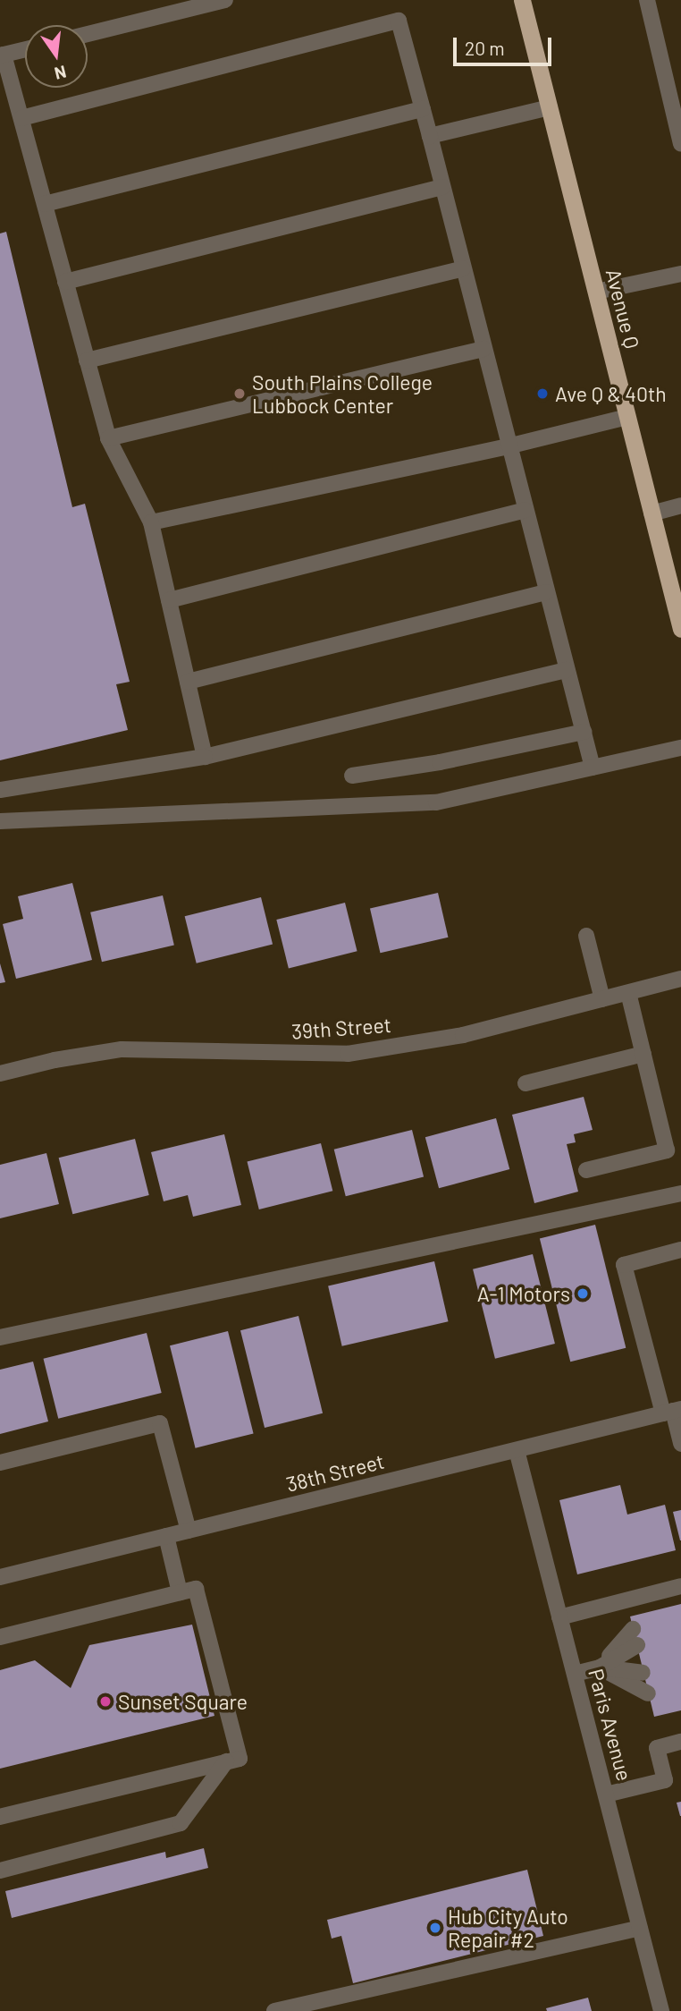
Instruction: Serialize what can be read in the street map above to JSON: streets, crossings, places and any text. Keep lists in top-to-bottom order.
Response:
{
  "streets": {
    "highway": ["Avenue Q"],
    "street": ["39th Street", "38th Street", "Paris Avenue"]
  },
  "crossings": [
    ["38th Street", "Paris Avenue"]
  ],
  "places": [
    "South Plains College Lubbock Center",
    "Ave Q & 40th",
    "A-1 Motors",
    "Sunset Square",
    "Hub City Auto Repair #2"
  ],
  "scale_bar": "20 m",
  "north": "bottom"
}
